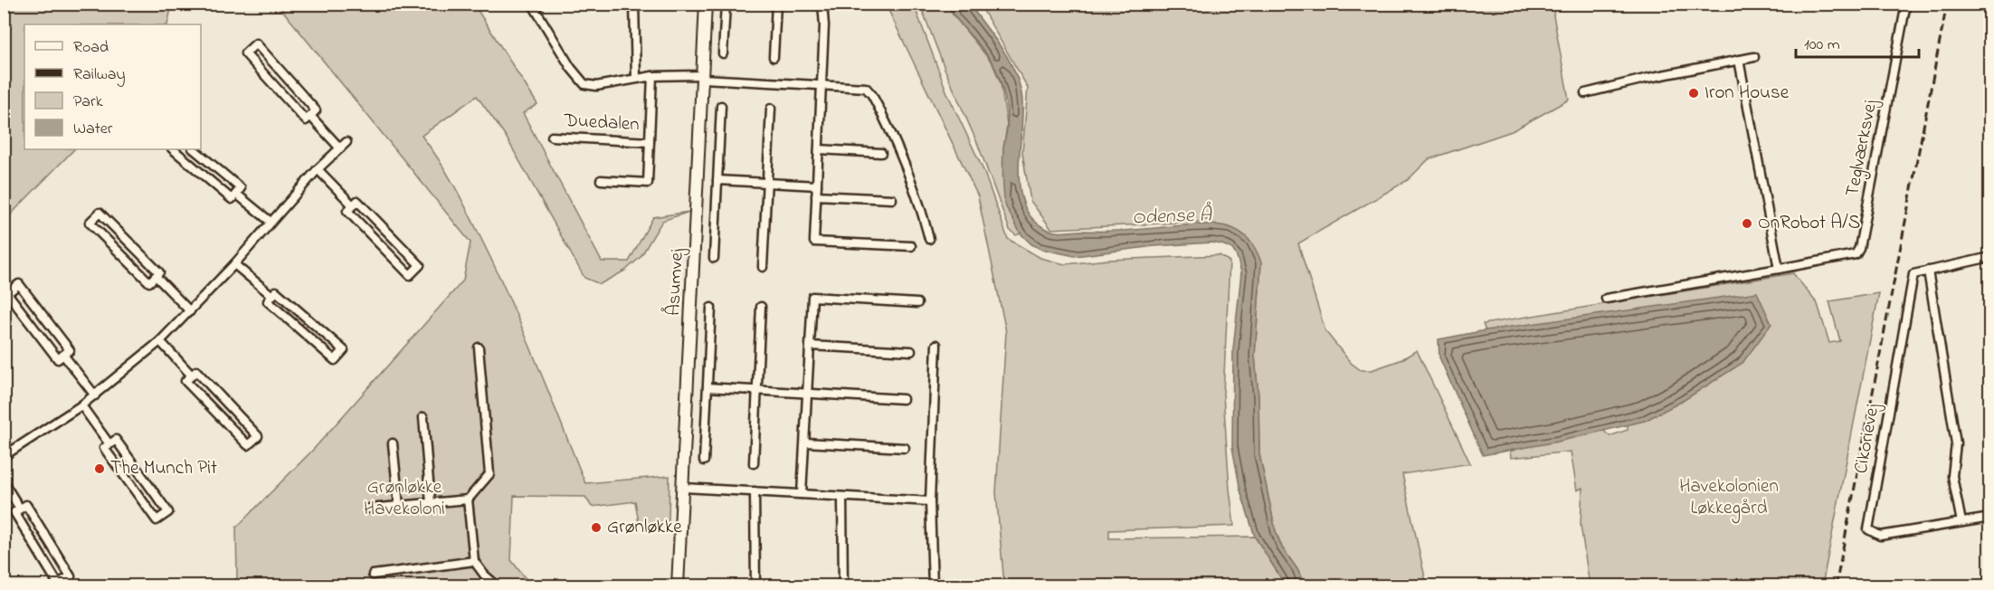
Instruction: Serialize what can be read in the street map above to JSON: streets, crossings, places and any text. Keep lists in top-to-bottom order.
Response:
{
  "streets": {
    "street": [
      "Duedalen",
      "Teglværksvej",
      "Åsumvej",
      "Cikorievej"
    ]
  },
  "crossings": [
    ["Duedalen", "Åsumvej"]
  ],
  "water": ["Odense Å"],
  "parks": ["Havekolonien Løkkegård", "Grønløkke Havekoloni"],
  "places": [
    "Iron House",
    "OnRobot A/S",
    "The Munch Pit",
    "Grønløkke"
  ],
  "legend": [
    "Road",
    "Railway",
    "Park",
    "Water"
  ],
  "scale_bar": "100 m"
}
